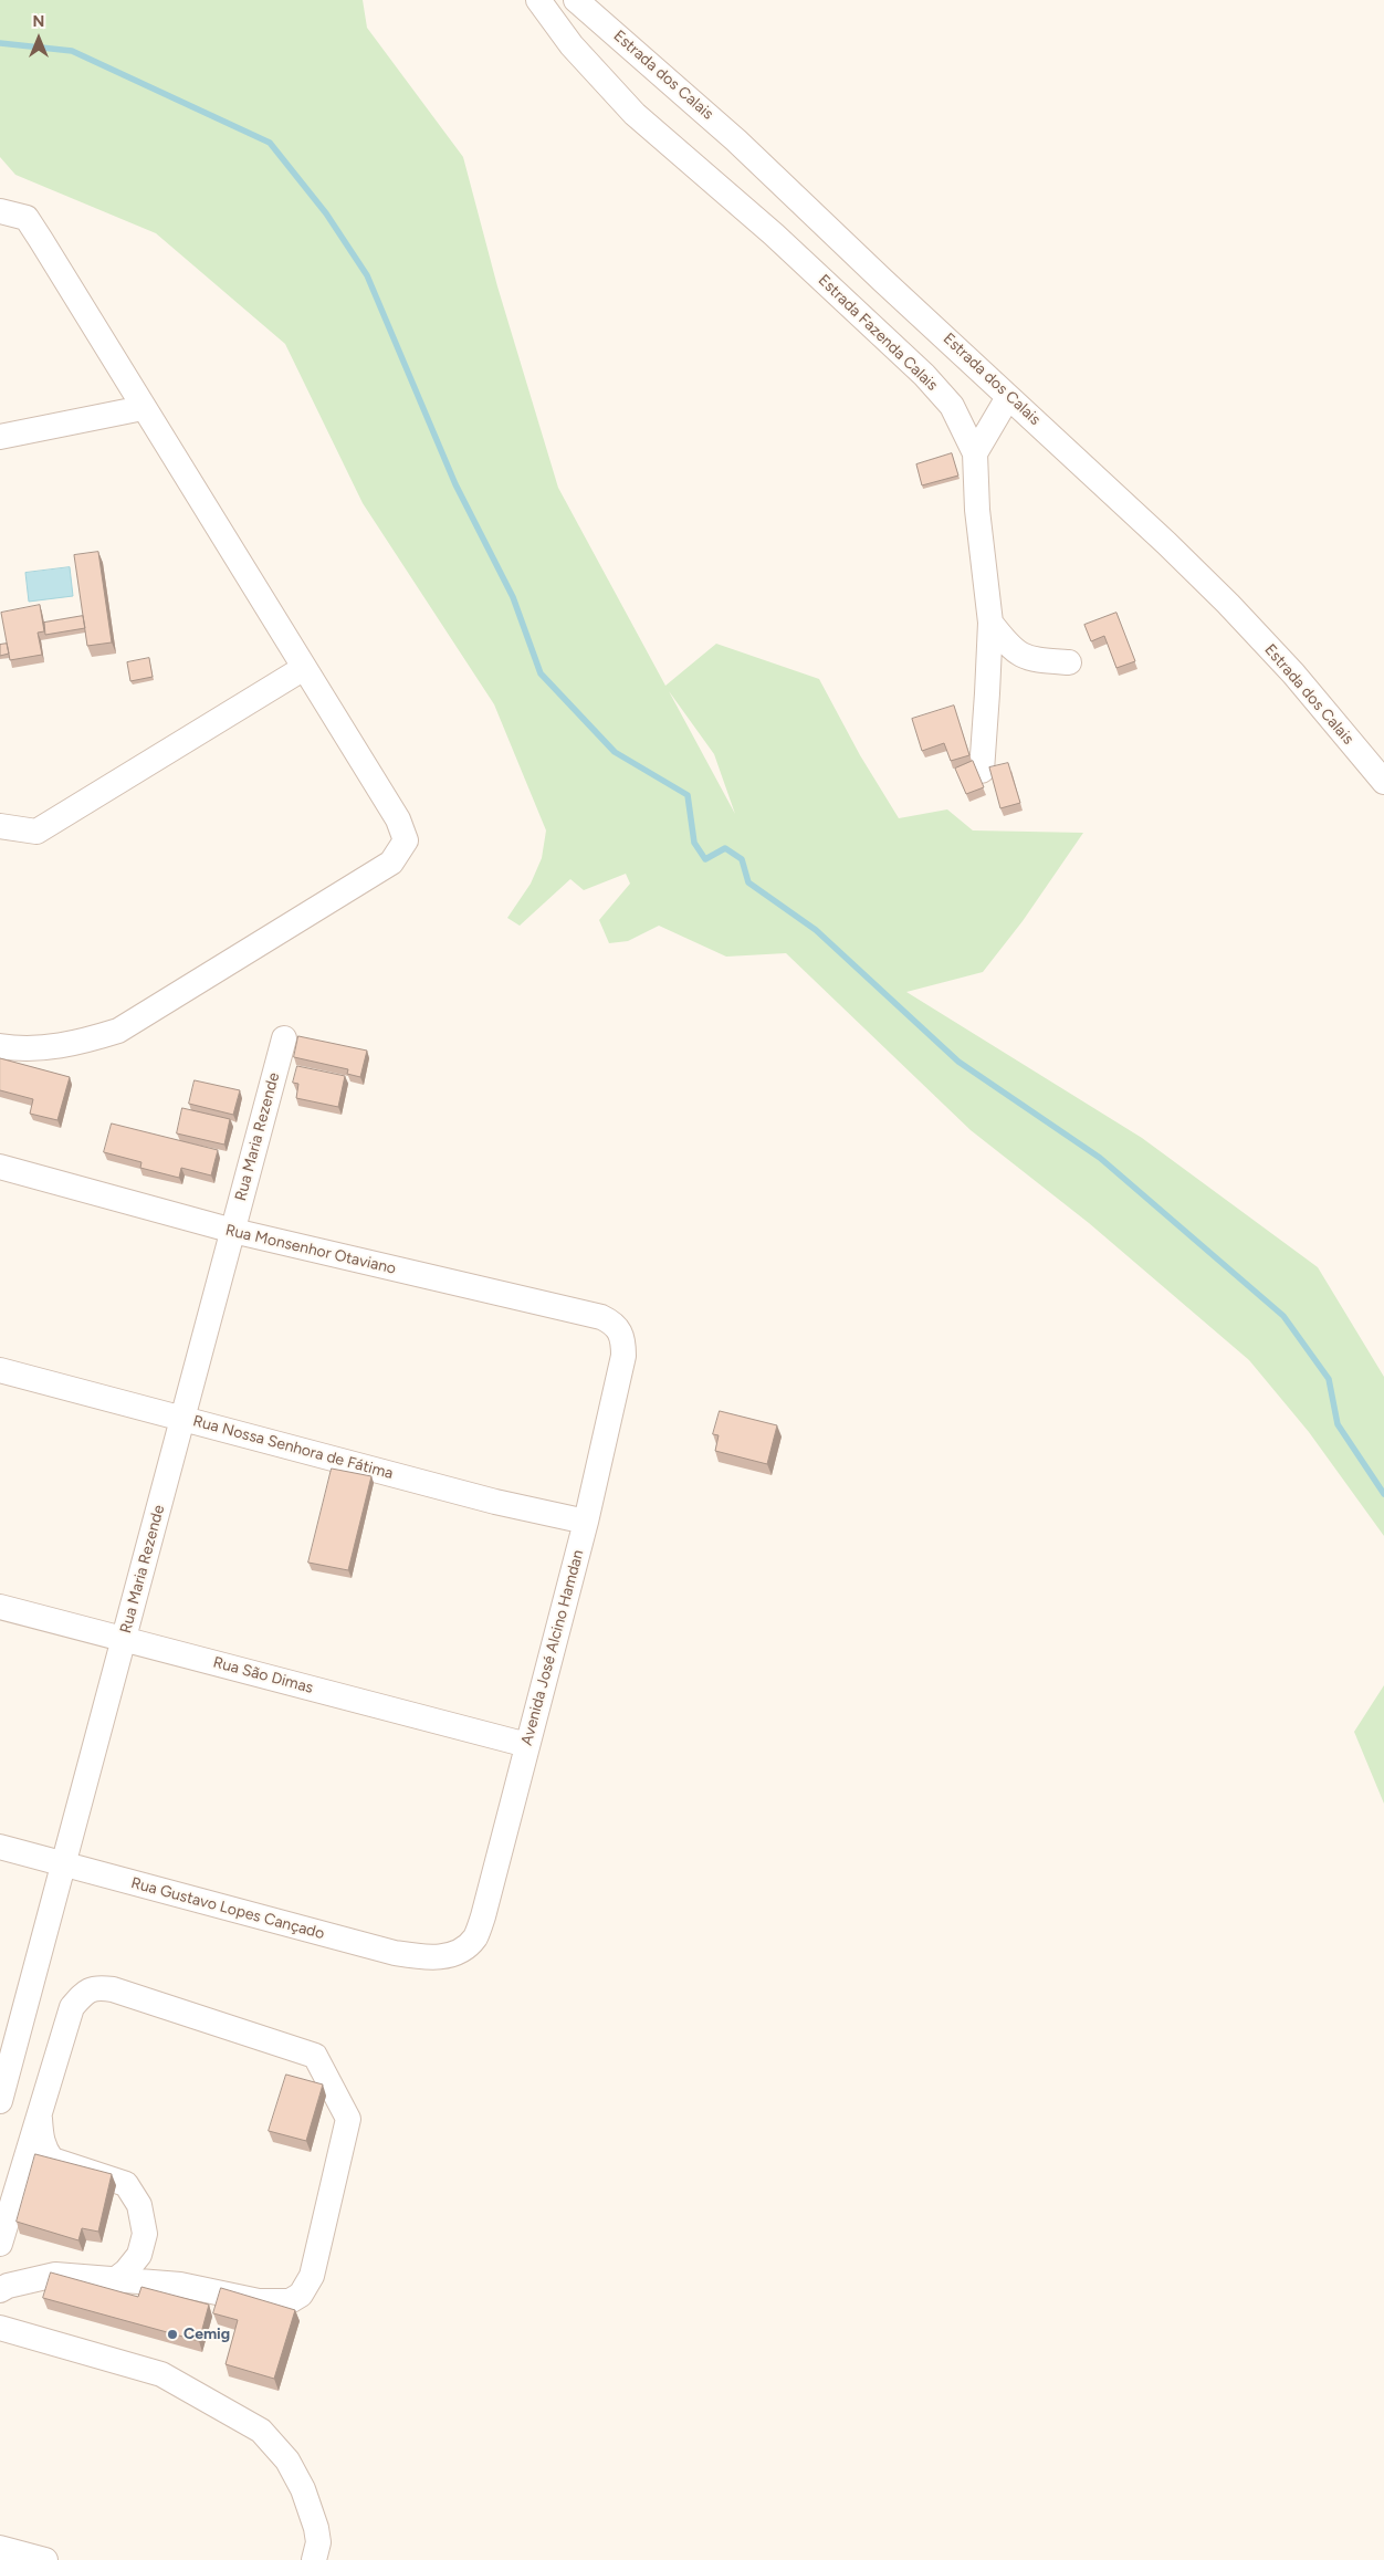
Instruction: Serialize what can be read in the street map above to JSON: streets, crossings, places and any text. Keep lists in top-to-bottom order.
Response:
{
  "streets": {
    "street": [
      "Estrada dos Calais",
      "Estrada Fazenda Calais",
      "Rua Maria Rezende",
      "Rua Monsenhor Otaviano",
      "Rua Nossa Senhora de Fátima",
      "Avenida José Alcino Hamdan",
      "Rua São Dimas",
      "Rua Gustavo Lopes Cançado"
    ]
  },
  "crossings": [
    ["Rua Maria Rezende", "Rua Monsenhor Otaviano"],
    ["Rua Maria Rezende", "Rua Nossa Senhora de Fátima"],
    ["Rua Maria Rezende", "Rua São Dimas"],
    ["Rua Maria Rezende", "Rua Gustavo Lopes Cançado"],
    ["Rua Monsenhor Otaviano", "Avenida José Alcino Hamdan"],
    ["Rua Nossa Senhora de Fátima", "Avenida José Alcino Hamdan"],
    ["Avenida José Alcino Hamdan", "Rua São Dimas"],
    ["Avenida José Alcino Hamdan", "Rua Gustavo Lopes Cançado"]
  ],
  "places": ["Cemig"],
  "north": "top"
}
